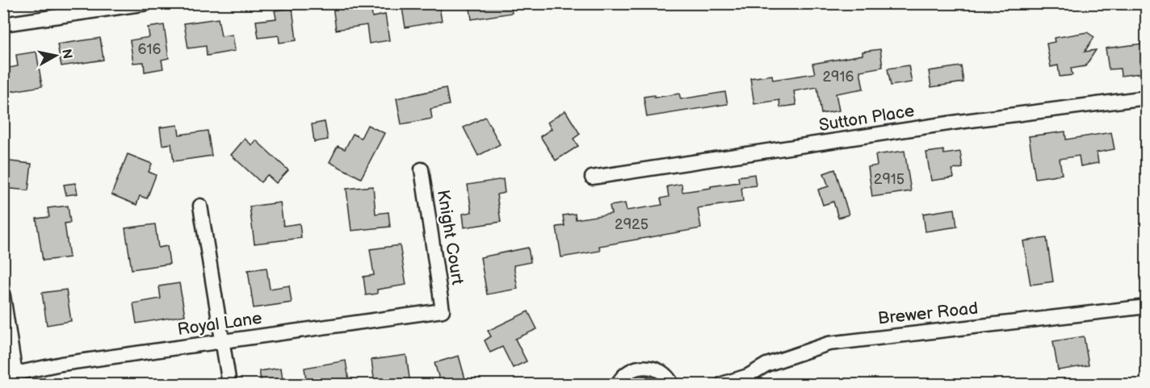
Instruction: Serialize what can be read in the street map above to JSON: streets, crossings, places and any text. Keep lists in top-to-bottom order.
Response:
{
  "streets": {
    "street": [
      "Sutton Place",
      "Knight Court",
      "Brewer Road",
      "Royal Lane"
    ]
  },
  "crossings": [
    ["Knight Court", "Royal Lane"]
  ],
  "house_numbers": [
    "616",
    "2916",
    "2915",
    "2925"
  ],
  "north": "right"
}
